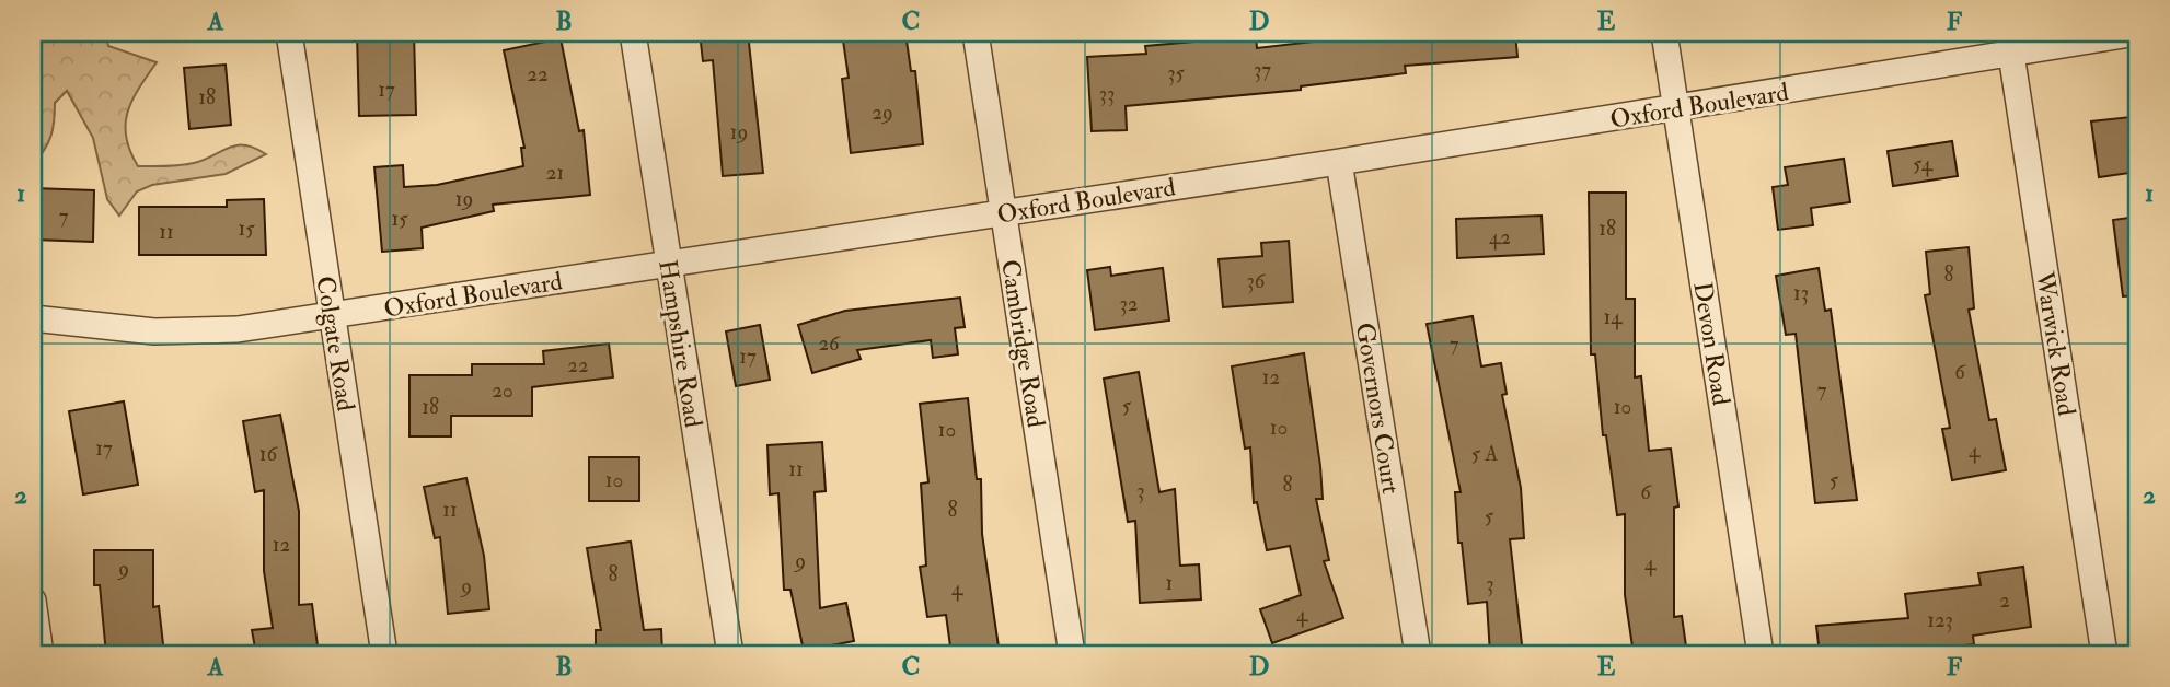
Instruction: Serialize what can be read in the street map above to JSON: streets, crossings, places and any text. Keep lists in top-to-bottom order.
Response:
{
  "streets": {
    "street": [
      "Oxford Boulevard",
      "Colgate Road",
      "Hampshire Road",
      "Cambridge Road",
      "Devon Road",
      "Warwick Road",
      "Governors Court"
    ]
  },
  "crossings": [
    ["Oxford Boulevard", "Colgate Road"],
    ["Oxford Boulevard", "Hampshire Road"],
    ["Oxford Boulevard", "Cambridge Road"],
    ["Oxford Boulevard", "Devon Road"],
    ["Oxford Boulevard", "Warwick Road"],
    ["Oxford Boulevard", "Governors Court"]
  ],
  "house_numbers": [
    "37",
    "35",
    "22",
    "17",
    "33",
    "18",
    "29",
    "19",
    "54",
    "21",
    "19",
    "7",
    "15",
    "15",
    "18",
    "11",
    "42",
    "8",
    "36",
    "13",
    "32",
    "14",
    "26",
    "7",
    "17",
    "22",
    "6",
    "12",
    "20",
    "7",
    "5",
    "18",
    "10",
    "10",
    "10",
    "17",
    "4",
    "16",
    "5 A",
    "11",
    "10",
    "5",
    "8",
    "3",
    "6",
    "11",
    "8",
    "5",
    "12",
    "9",
    "4",
    "9",
    "8",
    "1",
    "3",
    "9",
    "4",
    "2",
    "4",
    "123"
  ],
  "grid": {
    "columns": [
      "A",
      "B",
      "C",
      "D",
      "E",
      "F"
    ],
    "rows": ["1", "2"]
  }
}
